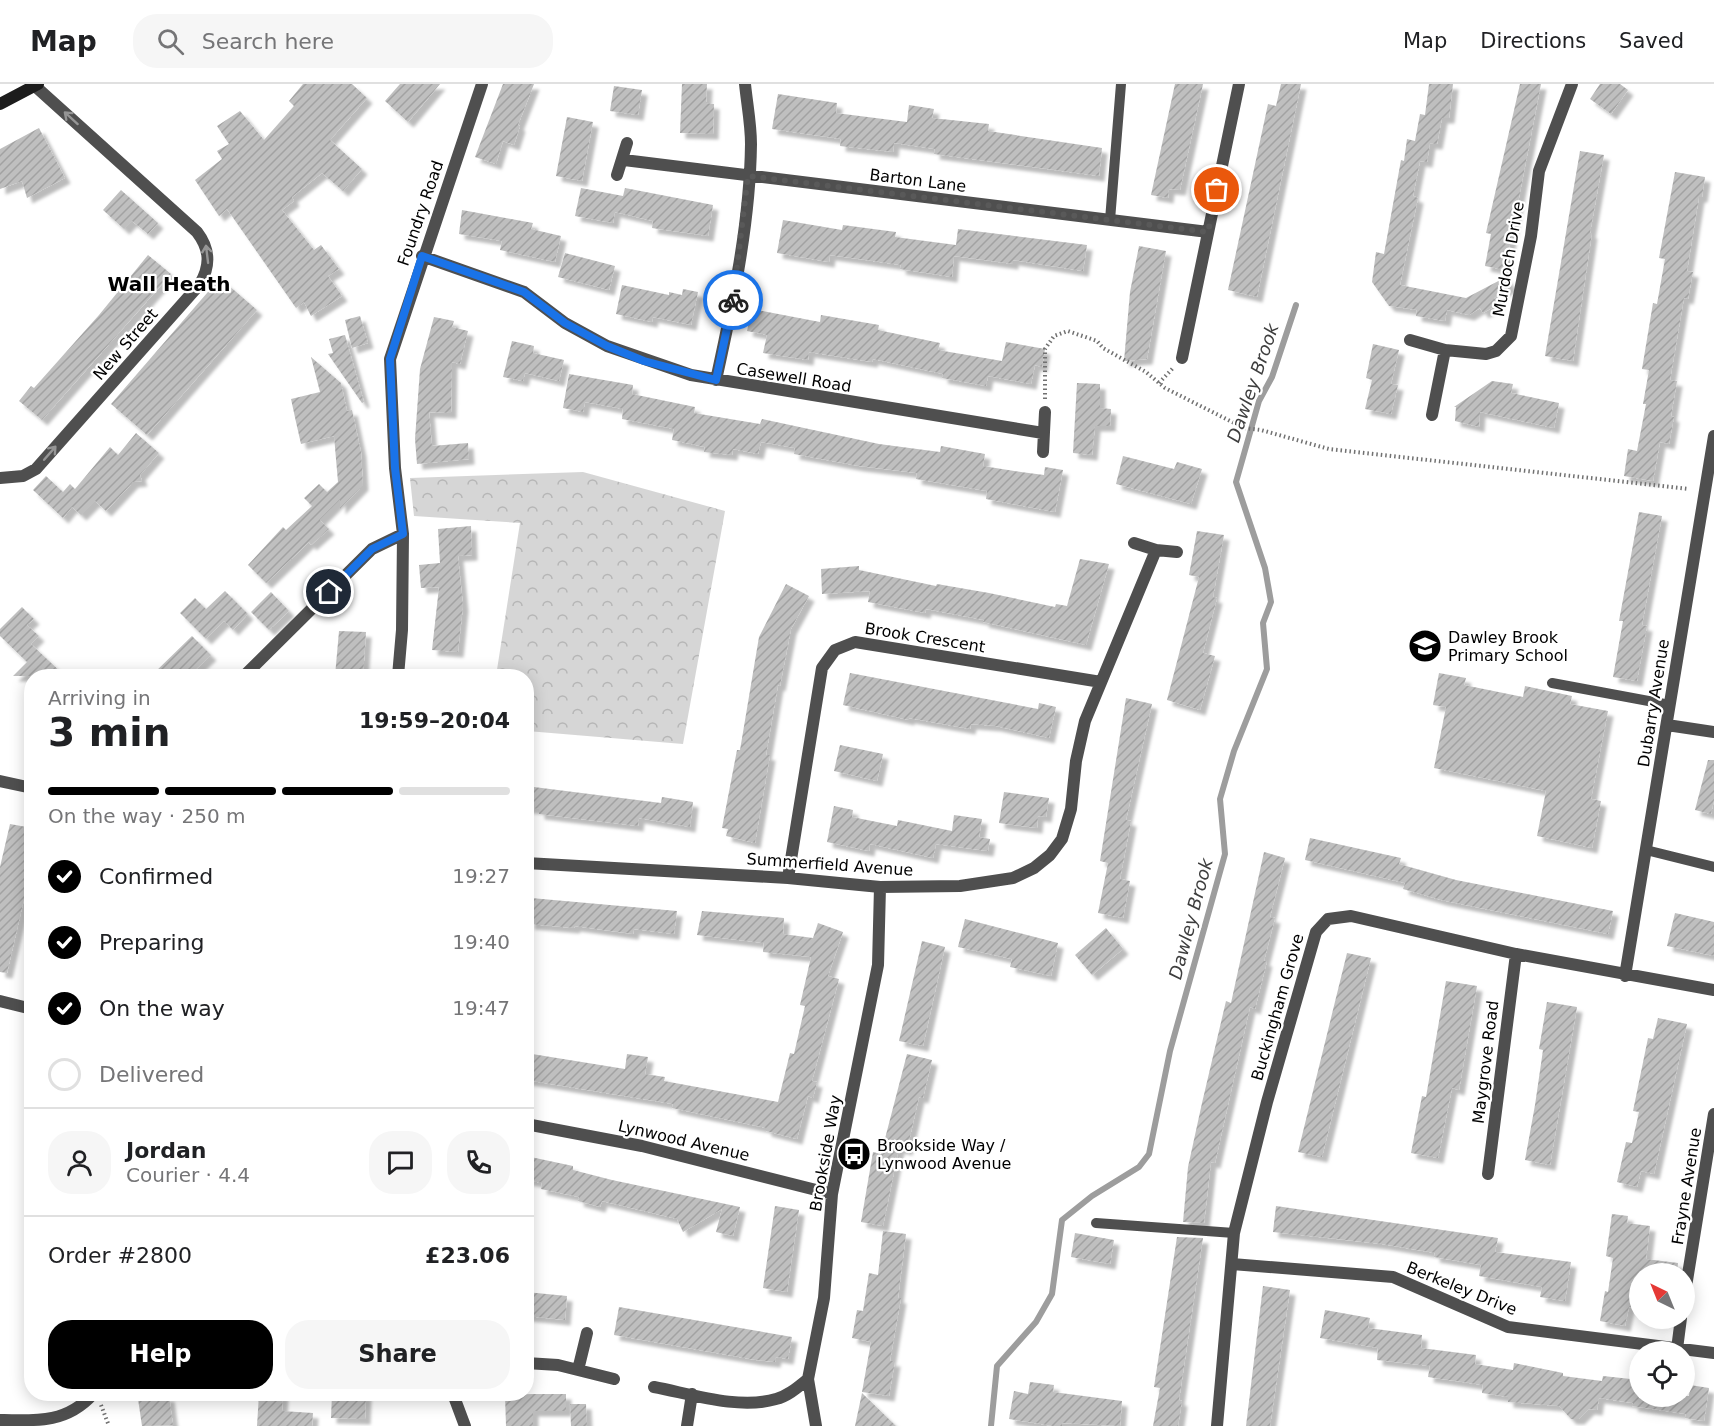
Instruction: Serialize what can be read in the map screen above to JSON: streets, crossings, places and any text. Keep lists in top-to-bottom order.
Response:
{
  "streets": {
    "street": [
      "Barton Lane",
      "Foundry Road",
      "Murdoch Drive",
      "New Street",
      "Casewell Road",
      "Brook Crescent",
      "Dubarry Avenue",
      "Summerfield Avenue",
      "Buckingham Grove",
      "Maygrove Road",
      "Lynwood Avenue",
      "Brookside Way",
      "Frayne Avenue",
      "Berkeley Drive"
    ]
  },
  "crossings": [
    ["Foundry Road", "Casewell Road"],
    ["Brook Crescent", "Summerfield Avenue"],
    ["Dubarry Avenue", "Buckingham Grove"],
    ["Summerfield Avenue", "Brookside Way"],
    ["Buckingham Grove", "Maygrove Road"],
    ["Buckingham Grove", "Berkeley Drive"],
    ["Lynwood Avenue", "Brookside Way"]
  ],
  "districts": ["Wall Heath"],
  "water": ["Dawley Brook"],
  "places": {
    "school or university": ["Dawley Brook Primary School"],
    "bus stop": ["Brookside Way / Lynwood Avenue"]
  },
  "north": "top left",
  "page": {
    "header": "Map",
    "search": "Search here",
    "nav": ["Map", "Directions", "Saved"],
    "heading": ["3 min", "Arriving in", "19:59–20:04"],
    "panel": [
      "Jordan",
      "Courier · 4.4",
      "Order #2800",
      "£23.06"
    ],
    "bar": "On the way · 250 m",
    "list": [
      ["Confirmed", "19:27"],
      ["Preparing", "19:40"],
      ["On the way", "19:47"],
      "Delivered"
    ],
    "buttons": ["Help", "Share"]
  }
}
